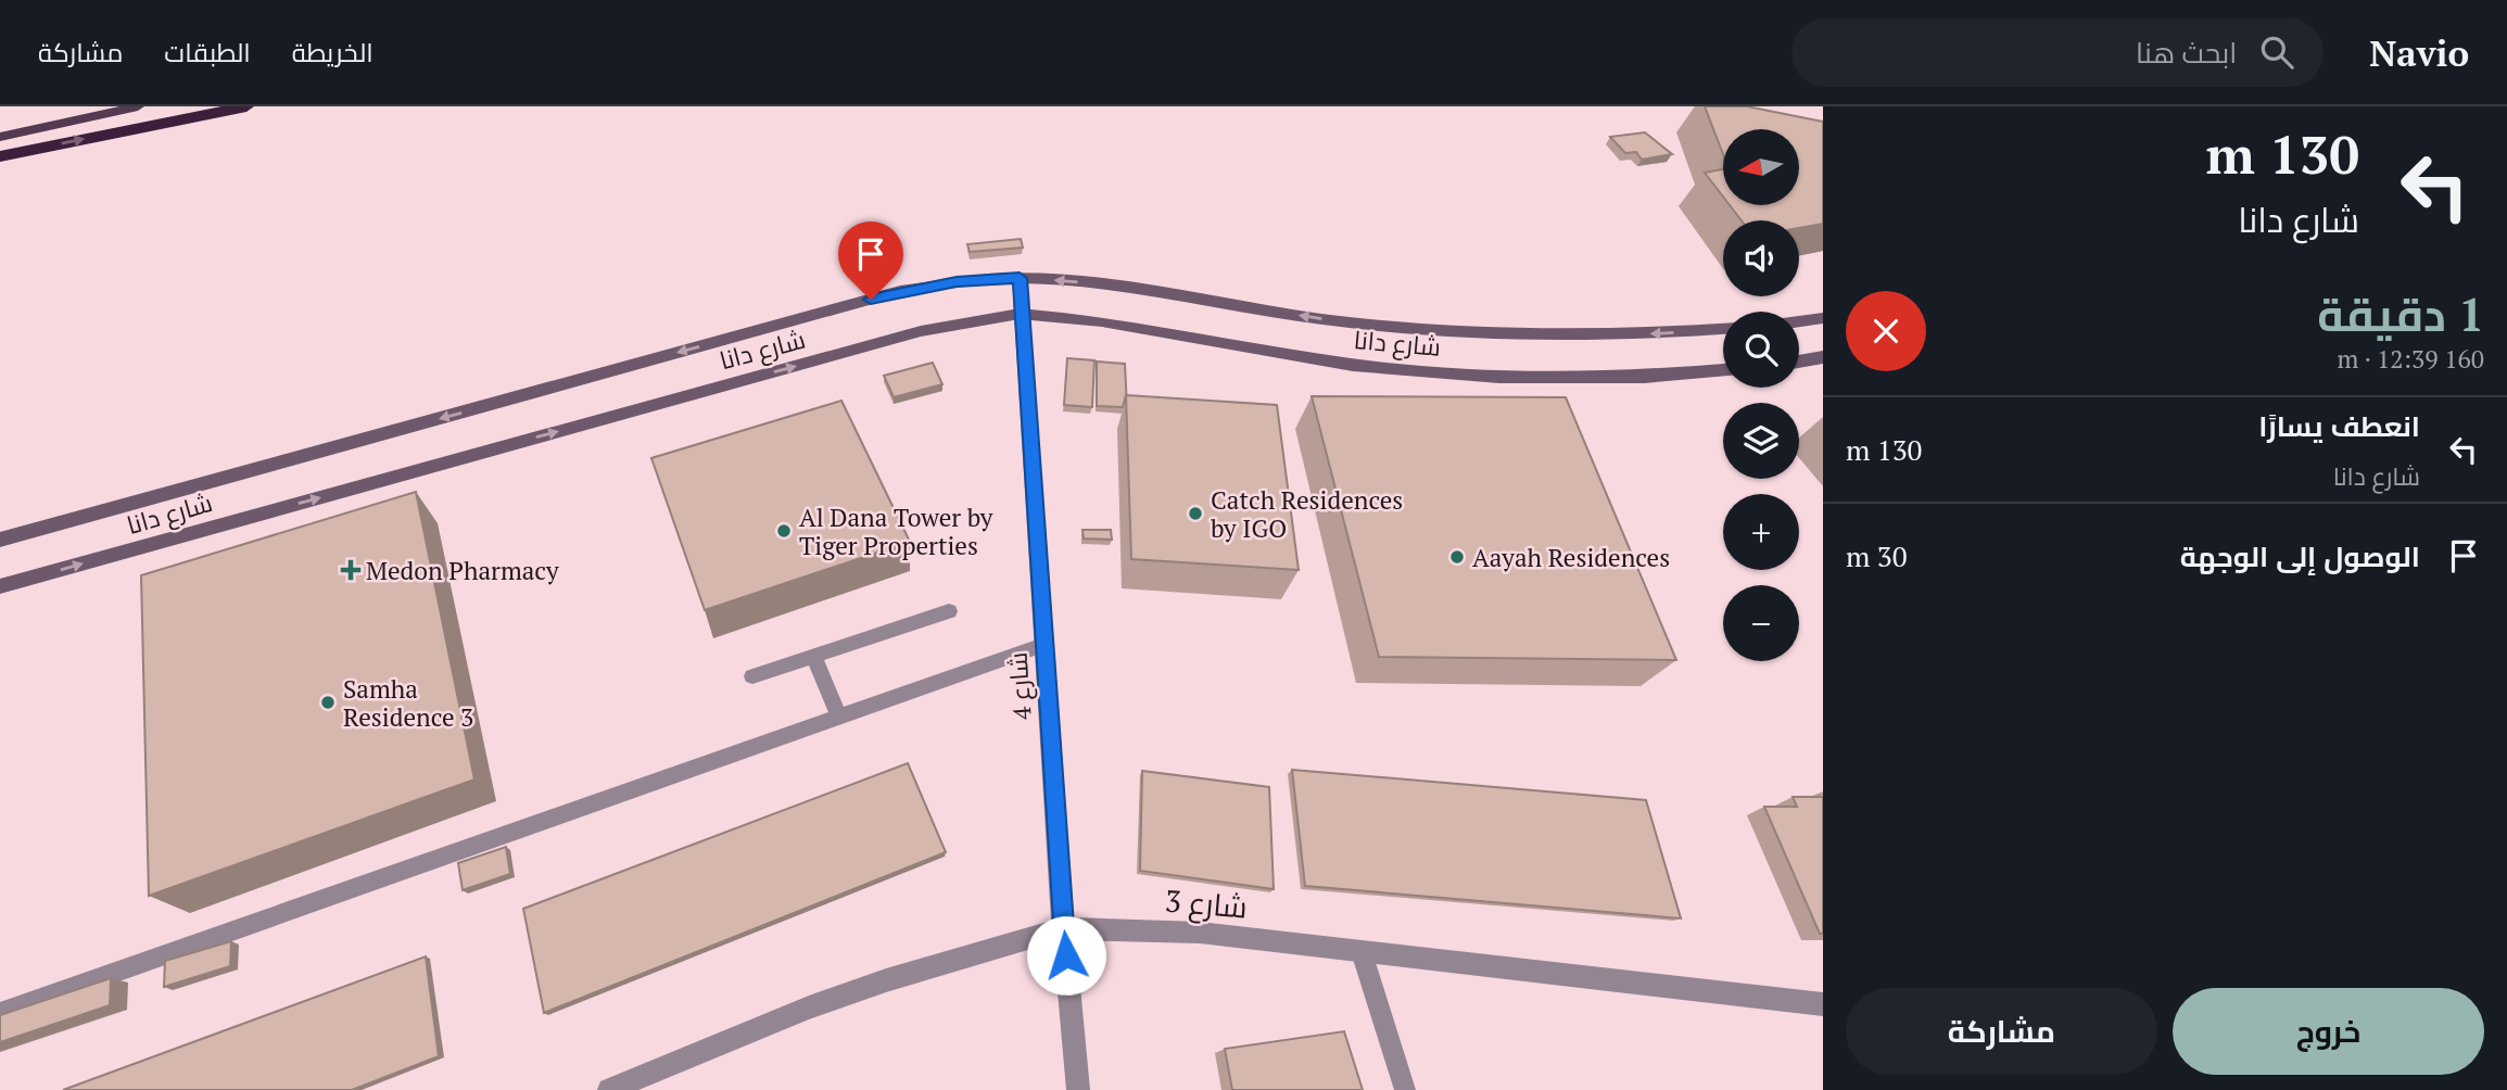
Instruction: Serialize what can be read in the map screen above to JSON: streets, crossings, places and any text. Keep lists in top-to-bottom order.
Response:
{
  "streets": {
    "street": ["شارع دانا", "شارع 4", "شارع 3"]
  },
  "crossings": [
    ["شارع دانا", "شارع 4"],
    ["شارع 4", "شارع 3"]
  ],
  "places": {
    "other": [
      "Catch Residences by IGO",
      "Al Dana Tower by Tiger Properties",
      "Aayah Residences",
      "Samha Residence 3"
    ],
    "health": ["Medon Pharmacy"]
  },
  "north": "left",
  "page": {
    "header": "Navio",
    "search": "ابحث هنا",
    "nav": ["الخريطة", "الطبقات", "مشاركة"],
    "turn": ["130 m", "شارع دانا"],
    "map_buttons": ["+", "−"],
    "heading": ["1 دقيقة", "160 m · 12:39"],
    "list": [
      {
        "name": "انعطف يسارًا",
        "note": "شارع دانا",
        "value": "130 m"
      },
      {
        "name": "الوصول إلى الوجهة",
        "value": "30 m"
      }
    ],
    "buttons": ["خروج", "مشاركة"]
  }
}
